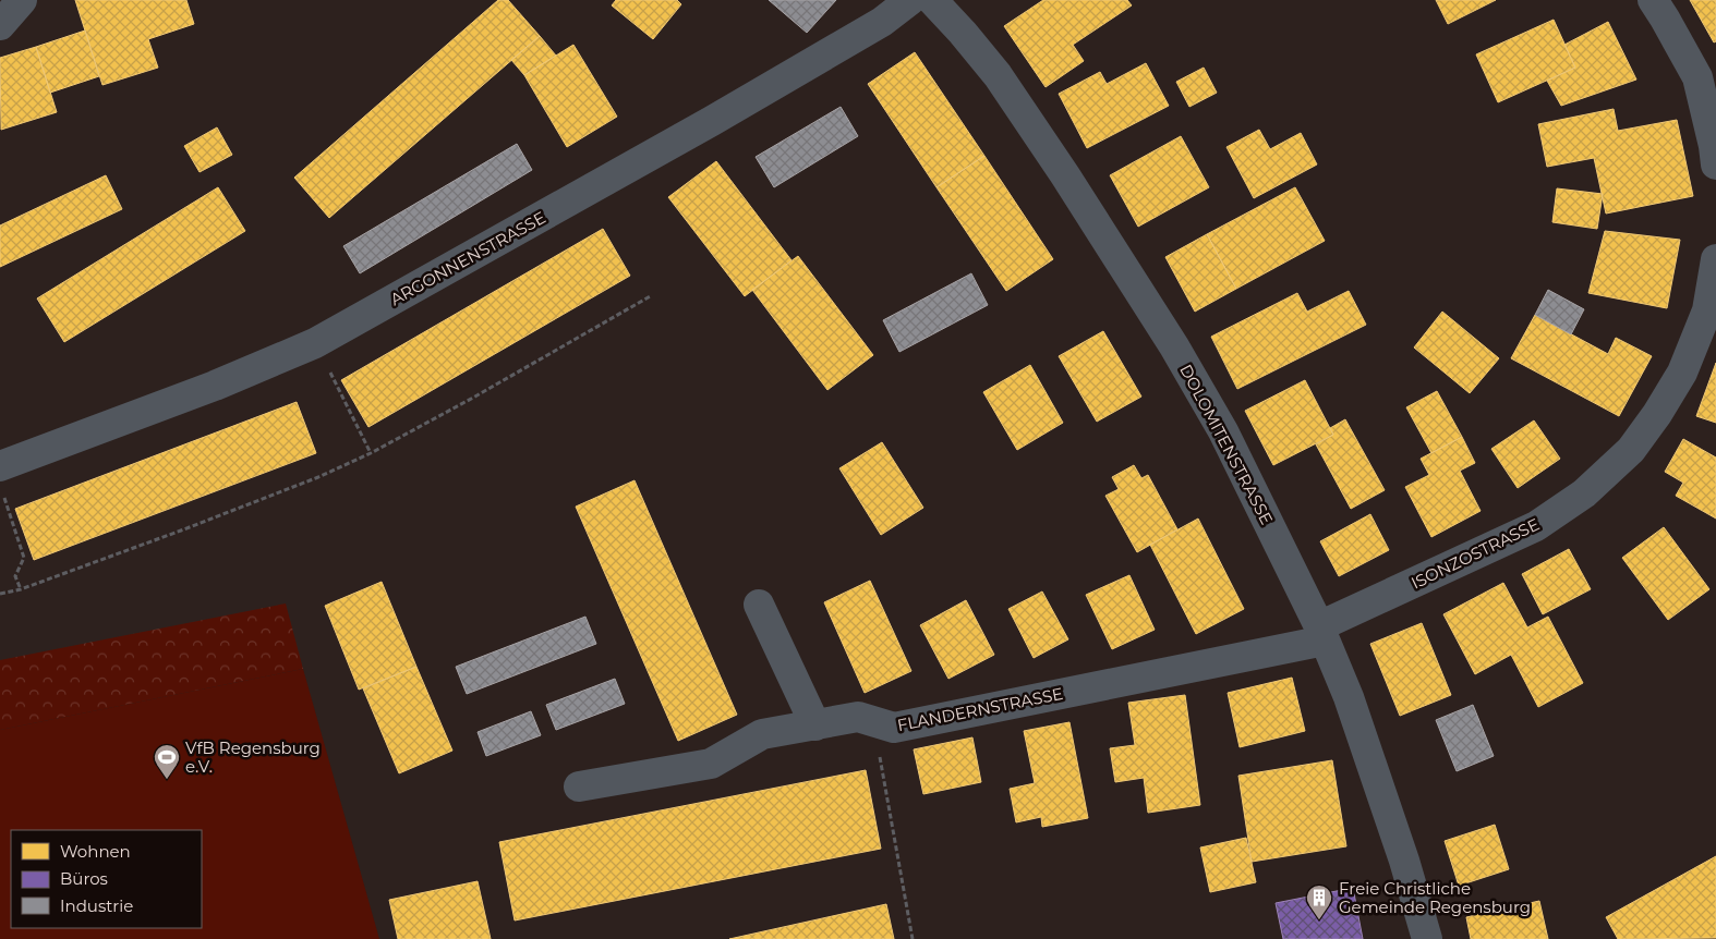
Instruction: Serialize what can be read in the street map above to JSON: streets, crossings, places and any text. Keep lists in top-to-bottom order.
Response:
{
  "streets": {
    "street": [
      "ARGONNENSTRASSE",
      "DOLOMITENSTRASSE",
      "ISONZOSTRASSE",
      "FLANDERNSTRASSE"
    ]
  },
  "crossings": [
    ["DOLOMITENSTRASSE", "ISONZOSTRASSE"],
    ["DOLOMITENSTRASSE", "FLANDERNSTRASSE"],
    ["ISONZOSTRASSE", "FLANDERNSTRASSE"]
  ],
  "places": {
    "sports": ["VfB Regensburg e.V."],
    "building": ["Freie Christliche Gemeinde Regensburg"]
  },
  "legend": ["Wohnen", "Büros", "Industrie"]
}
